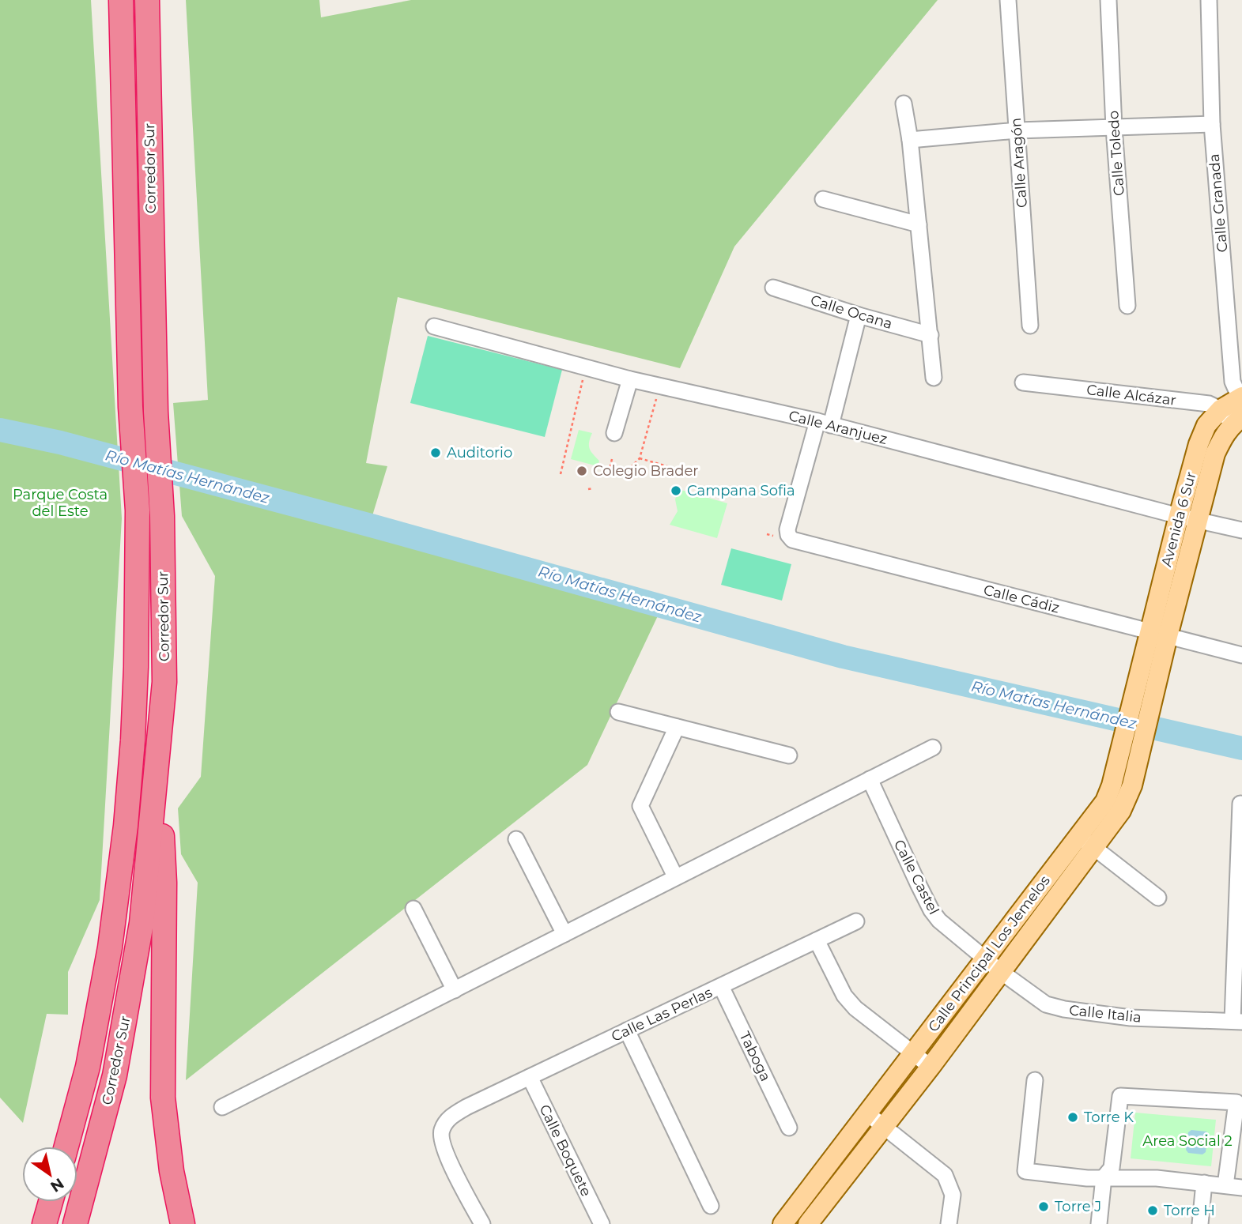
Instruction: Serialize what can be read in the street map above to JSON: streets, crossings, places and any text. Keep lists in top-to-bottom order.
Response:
{
  "streets": {
    "highway": ["Corredor Sur"],
    "main road": ["Avenida 6 Sur", "Calle Principal Los Jemelos"],
    "street": [
      "Calle Toledo",
      "Calle Aragón",
      "Calle Granada",
      "Calle Ocana",
      "Calle Alcázar",
      "Calle Aranjuez",
      "Calle Cádiz",
      "Calle Castel",
      "Calle Italia",
      "Calle Las Perlas",
      "Taboga",
      "Calle Boquete"
    ]
  },
  "crossings": [
    ["Calle Granada", "Avenida 6 Sur"],
    ["Calle Alcázar", "Avenida 6 Sur"],
    ["Calle Aranjuez", "Avenida 6 Sur"],
    ["Calle Aranjuez", "Calle Cádiz"],
    ["Avenida 6 Sur", "Calle Cádiz"],
    ["Avenida 6 Sur", "Calle Principal Los Jemelos"],
    ["Calle Castel", "Calle Principal Los Jemelos"],
    ["Calle Castel", "Calle Italia"],
    ["Calle Principal Los Jemelos", "Calle Italia"],
    ["Calle Las Perlas", "Taboga"],
    ["Calle Las Perlas", "Calle Boquete"]
  ],
  "water": ["Río Matías Hernández"],
  "parks": ["Parque Costa del Este", "Area Social 2"],
  "places": [
    "Auditorio",
    "Colegio Brader",
    "Campana Sofia",
    "Torre K",
    "Torre J",
    "Torre H"
  ],
  "north": "bottom right"
}
